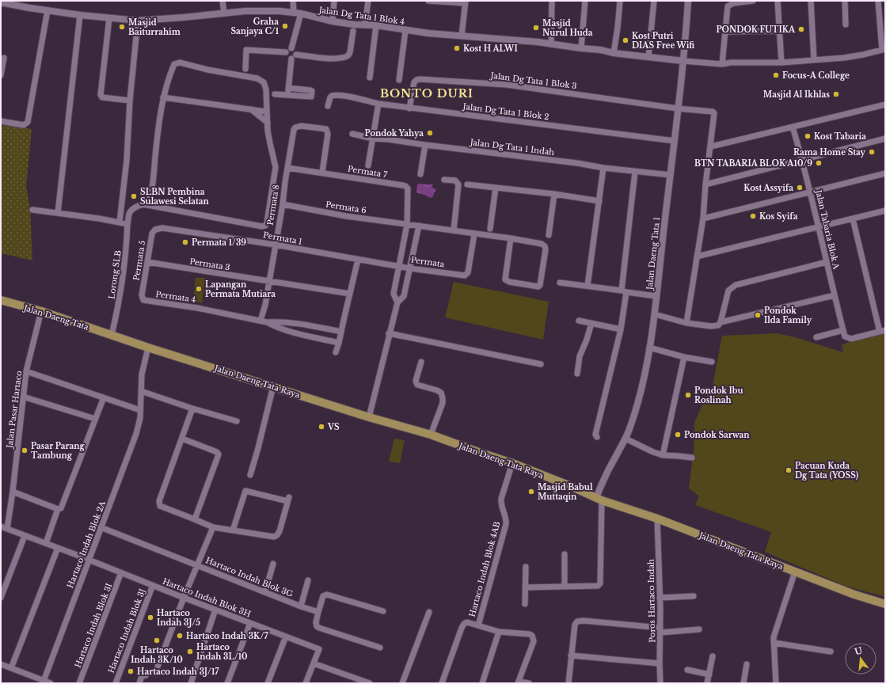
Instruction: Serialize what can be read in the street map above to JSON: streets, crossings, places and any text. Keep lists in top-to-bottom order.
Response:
{
  "streets": {
    "main road": ["Jalan Daeng Tata", "Jalan Daeng Tata Raya"],
    "street": [
      "Jalan Dg Tata 1 Blok 4",
      "Jalan Dg Tata 1 Blok 3",
      "Jalan Dg Tata 1 Blok 2",
      "Jalan Dg Tata 1 Indah",
      "Permata 7",
      "Permata 8",
      "Permata 6",
      "Jalan Tabaria Blok A",
      "Permata 1",
      "Jalan Daeng Tata 1",
      "Permata 5",
      "Permata",
      "Permata 3",
      "Lorong SLB",
      "Permata 4",
      "Jalan Pasar Hartaco",
      "Hartaco Indah Blok 2A",
      "Hartaco Indah Blok 4AB",
      "Hartaco Indah Blok 3G",
      "Hartaco Indah Blok 3H",
      "Poros Hartaco Indah",
      "Hartaco Indah Blok 3I",
      "Hartaco Indah Blok 3J"
    ]
  },
  "crossings": [
    ["Jalan Dg Tata 1 Blok 4", "Jalan Daeng Tata 1"],
    ["Jalan Dg Tata 1 Blok 3", "Jalan Dg Tata 1 Blok 2"],
    ["Jalan Dg Tata 1 Blok 3", "Jalan Daeng Tata 1"],
    ["Jalan Dg Tata 1 Blok 2", "Jalan Daeng Tata 1"],
    ["Jalan Dg Tata 1 Indah", "Jalan Daeng Tata 1"],
    ["Permata 7", "Permata 8"],
    ["Permata 7", "Permata 6"],
    ["Permata 7", "Permata"],
    ["Permata 8", "Permata 6"],
    ["Permata 8", "Permata 1"],
    ["Permata 6", "Permata"],
    ["Permata 1", "Permata 5"],
    ["Permata 1", "Permata"],
    ["Jalan Daeng Tata 1", "Jalan Daeng Tata Raya"],
    ["Permata 5", "Permata 3"],
    ["Permata 5", "Permata 4"],
    ["Lorong SLB", "Jalan Daeng Tata"],
    ["Lorong SLB", "Jalan Daeng Tata Raya"],
    ["Jalan Daeng Tata", "Jalan Daeng Tata Raya"],
    ["Jalan Daeng Tata", "Jalan Pasar Hartaco"],
    ["Jalan Daeng Tata Raya", "Hartaco Indah Blok 2A"],
    ["Jalan Daeng Tata Raya", "Hartaco Indah Blok 4AB"],
    ["Jalan Daeng Tata Raya", "Poros Hartaco Indah"],
    ["Jalan Pasar Hartaco", "Hartaco Indah Blok 3H"],
    ["Hartaco Indah Blok 2A", "Hartaco Indah Blok 3G"],
    ["Hartaco Indah Blok 2A", "Hartaco Indah Blok 3H"],
    ["Hartaco Indah Blok 3H", "Hartaco Indah Blok 3I"],
    ["Hartaco Indah Blok 3H", "Hartaco Indah Blok 3J"]
  ],
  "districts": ["BONTO DURI"],
  "places": [
    "Graha Sanjaya C/1",
    "Masjid Baiturrahim",
    "Masjid Nurul Huda",
    "PONDOK FUTIKA",
    "Kost Putri DIAS Free Wifi",
    "Kost H ALWI",
    "Focus-A College",
    "Masjid Al Ikhlas",
    "Pondok Yahya",
    "Kost Tabaria",
    "Rama Home Stay",
    "BTN TABARIA BLOK A10/9",
    "Kost Assyifa",
    "SLBN Pembina Sulawesi Selatan",
    "Kos Syifa",
    "Permata 1/39",
    "Lapangan Permata Mutiara",
    "Pondok Ilda Family",
    "Pondok Ibu Roslinah",
    "VS",
    "Pondok Sarwan",
    "Pasar Parang Tambung",
    "Pacuan Kuda Dg Tata (YOSS)",
    "Masjid Babul Muttaqin",
    "Hartaco Indah 3J/5",
    "Hartaco Indah 3K/7",
    "Hartaco Indah 3K/10",
    "Hartaco Indah 3L/10",
    "Hartaco Indah 3J/17"
  ],
  "north": "top"
}
